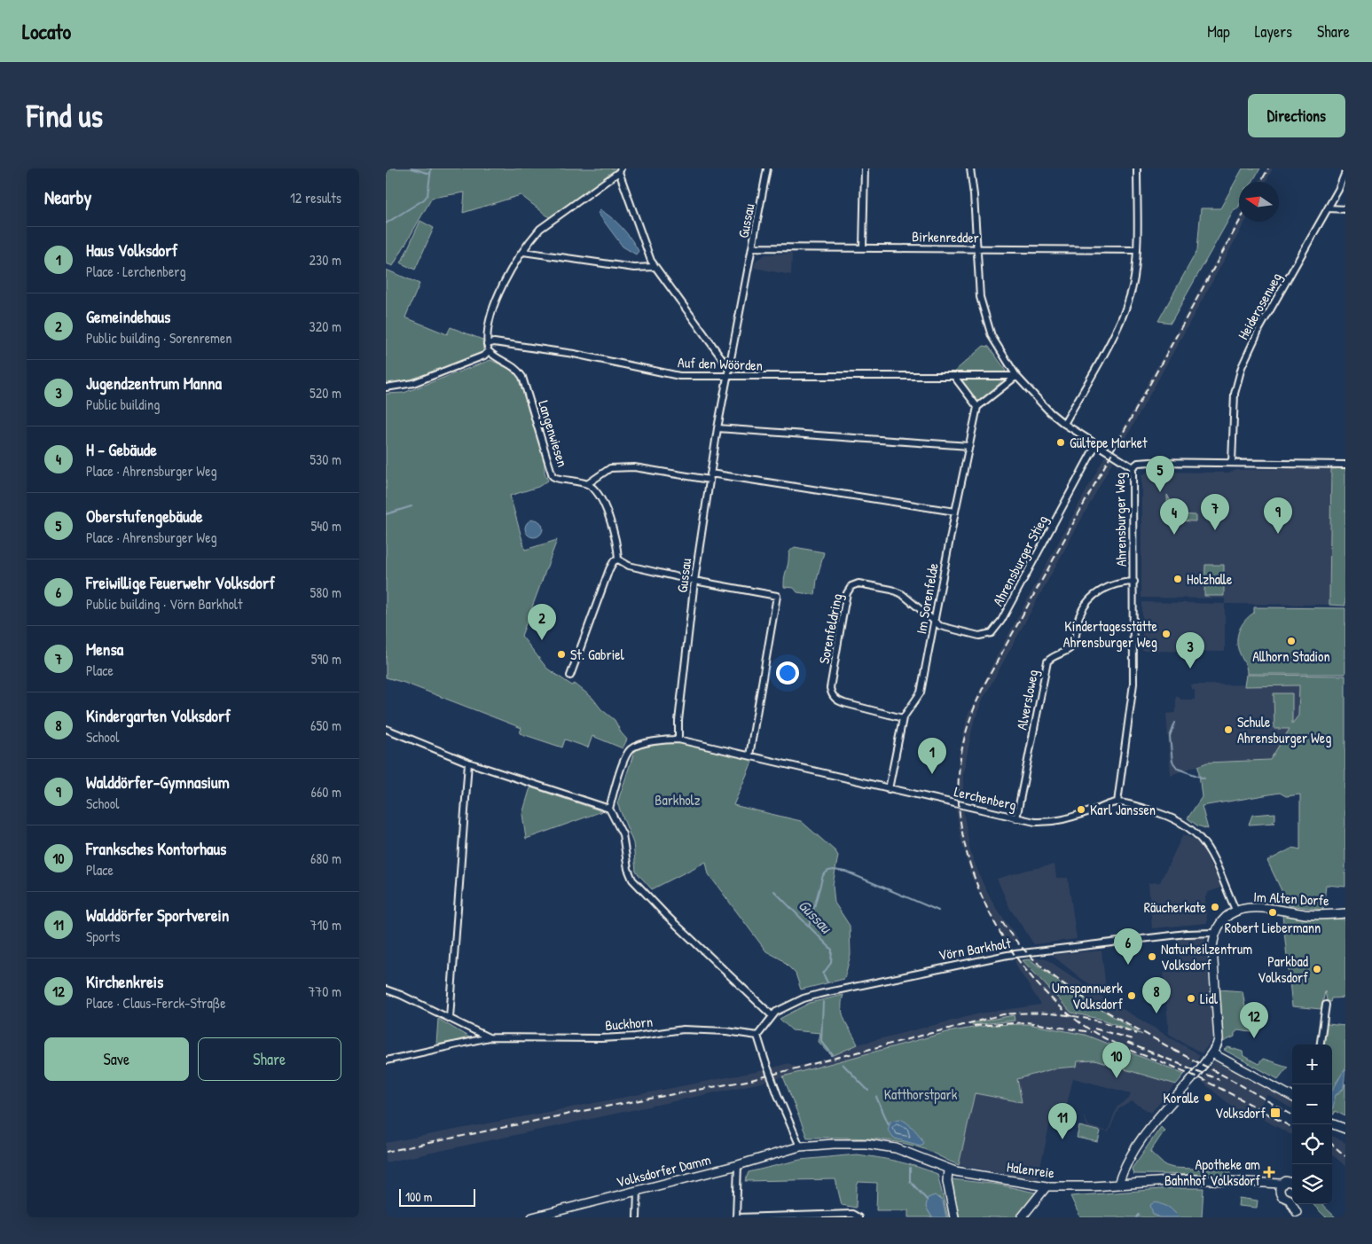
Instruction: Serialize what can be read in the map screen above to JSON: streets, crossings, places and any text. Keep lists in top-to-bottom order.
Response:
{
  "streets": {
    "main road": ["Im Alten Dorfe", "Halenreie", "Volksdorfer Damm"],
    "street": [
      "Gussau",
      "Birkenredder",
      "Heiderosenweg",
      "Auf den Wöörden",
      "Langenwiesen",
      "Ahrensburger Weg",
      "Ahrensburger Stieg",
      "Im Sorenfelde",
      "Sorenfeldring",
      "Alversloweg",
      "Lerchenberg",
      "Vörn Barkholt",
      "Buckhorn"
    ]
  },
  "crossings": [
    ["Gussau", "Birkenredder"],
    ["Gussau", "Auf den Wöörden"],
    ["Gussau", "Lerchenberg"],
    ["Birkenredder", "Ahrensburger Weg"],
    ["Auf den Wöörden", "Ahrensburger Weg"],
    ["Ahrensburger Weg", "Ahrensburger Stieg"],
    ["Ahrensburger Weg", "Alversloweg"],
    ["Ahrensburger Weg", "Lerchenberg"],
    ["Ahrensburger Stieg", "Im Sorenfelde"],
    ["Ahrensburger Stieg", "Sorenfeldring"],
    ["Im Sorenfelde", "Sorenfeldring"],
    ["Im Sorenfelde", "Lerchenberg"],
    ["Alversloweg", "Lerchenberg"],
    ["Vörn Barkholt", "Buckhorn"],
    ["Halenreie", "Volksdorfer Damm"]
  ],
  "water": ["Gussau"],
  "parks": ["Barkholz", "Katthorstpark"],
  "places": {
    "other": [
      "Gültepe Market",
      "Holzhalle",
      "Kindertagesstätte Ahrensburger Weg",
      "Allhorn Stadion",
      "St. Gabriel",
      "Schule Ahrensburger Weg",
      "Karl Janssen",
      "Räucherkate",
      "Robert Liebermann",
      "Naturheilzentrum Volksdorf",
      "Parkbad Volksdorf",
      "Umspannwerk Volksdorf",
      "Lidl",
      "Koralle"
    ],
    "transit": ["Volksdorf"],
    "health": ["Apotheke am Bahnhof Volksdorf"]
  },
  "scale_bar": "100 m",
  "north": "left",
  "page": {
    "header": "Locato",
    "nav": ["Map", "Layers", "Share"],
    "buttons": [
      "Directions",
      ["Save", "Share"]
    ],
    "title": "Find us",
    "heading": ["Nearby", "12 results"],
    "list": [
      {
        "mark": "1",
        "name": "Haus Volksdorf",
        "note": "Place · Lerchenberg",
        "value": "230 m"
      },
      {
        "mark": "2",
        "name": "Gemeindehaus",
        "note": "Public building · Sorenremen",
        "value": "320 m"
      },
      {
        "mark": "3",
        "name": "Jugendzentrum Manna",
        "note": "Public building",
        "value": "520 m"
      },
      {
        "mark": "4",
        "name": "H - Gebäude",
        "note": "Place · Ahrensburger Weg",
        "value": "530 m"
      },
      {
        "mark": "5",
        "name": "Oberstufengebäude",
        "note": "Place · Ahrensburger Weg",
        "value": "540 m"
      },
      {
        "mark": "6",
        "name": "Freiwillige Feuerwehr Volksdorf",
        "note": "Public building · Vörn Barkholt",
        "value": "580 m"
      },
      {
        "mark": "7",
        "name": "Mensa",
        "note": "Place",
        "value": "590 m"
      },
      {
        "mark": "8",
        "name": "Kindergarten Volksdorf",
        "note": "School",
        "value": "650 m"
      },
      {
        "mark": "9",
        "name": "Walddörfer-Gymnasium",
        "note": "School",
        "value": "660 m"
      },
      {
        "mark": "10",
        "name": "Franksches Kontorhaus",
        "note": "Place",
        "value": "680 m"
      },
      {
        "mark": "11",
        "name": "Walddörfer Sportverein",
        "note": "Sports",
        "value": "710 m"
      },
      {
        "mark": "12",
        "name": "Kirchenkreis",
        "note": "Place · Claus-Ferck-Straße",
        "value": "770 m"
      }
    ],
    "pins": [
      "5",
      "7",
      "9",
      "4",
      "2",
      "3",
      "1",
      "6",
      "8",
      "12",
      "10",
      "11"
    ],
    "map_buttons": ["+", "−"],
    "scale": "100 m"
  }
}
